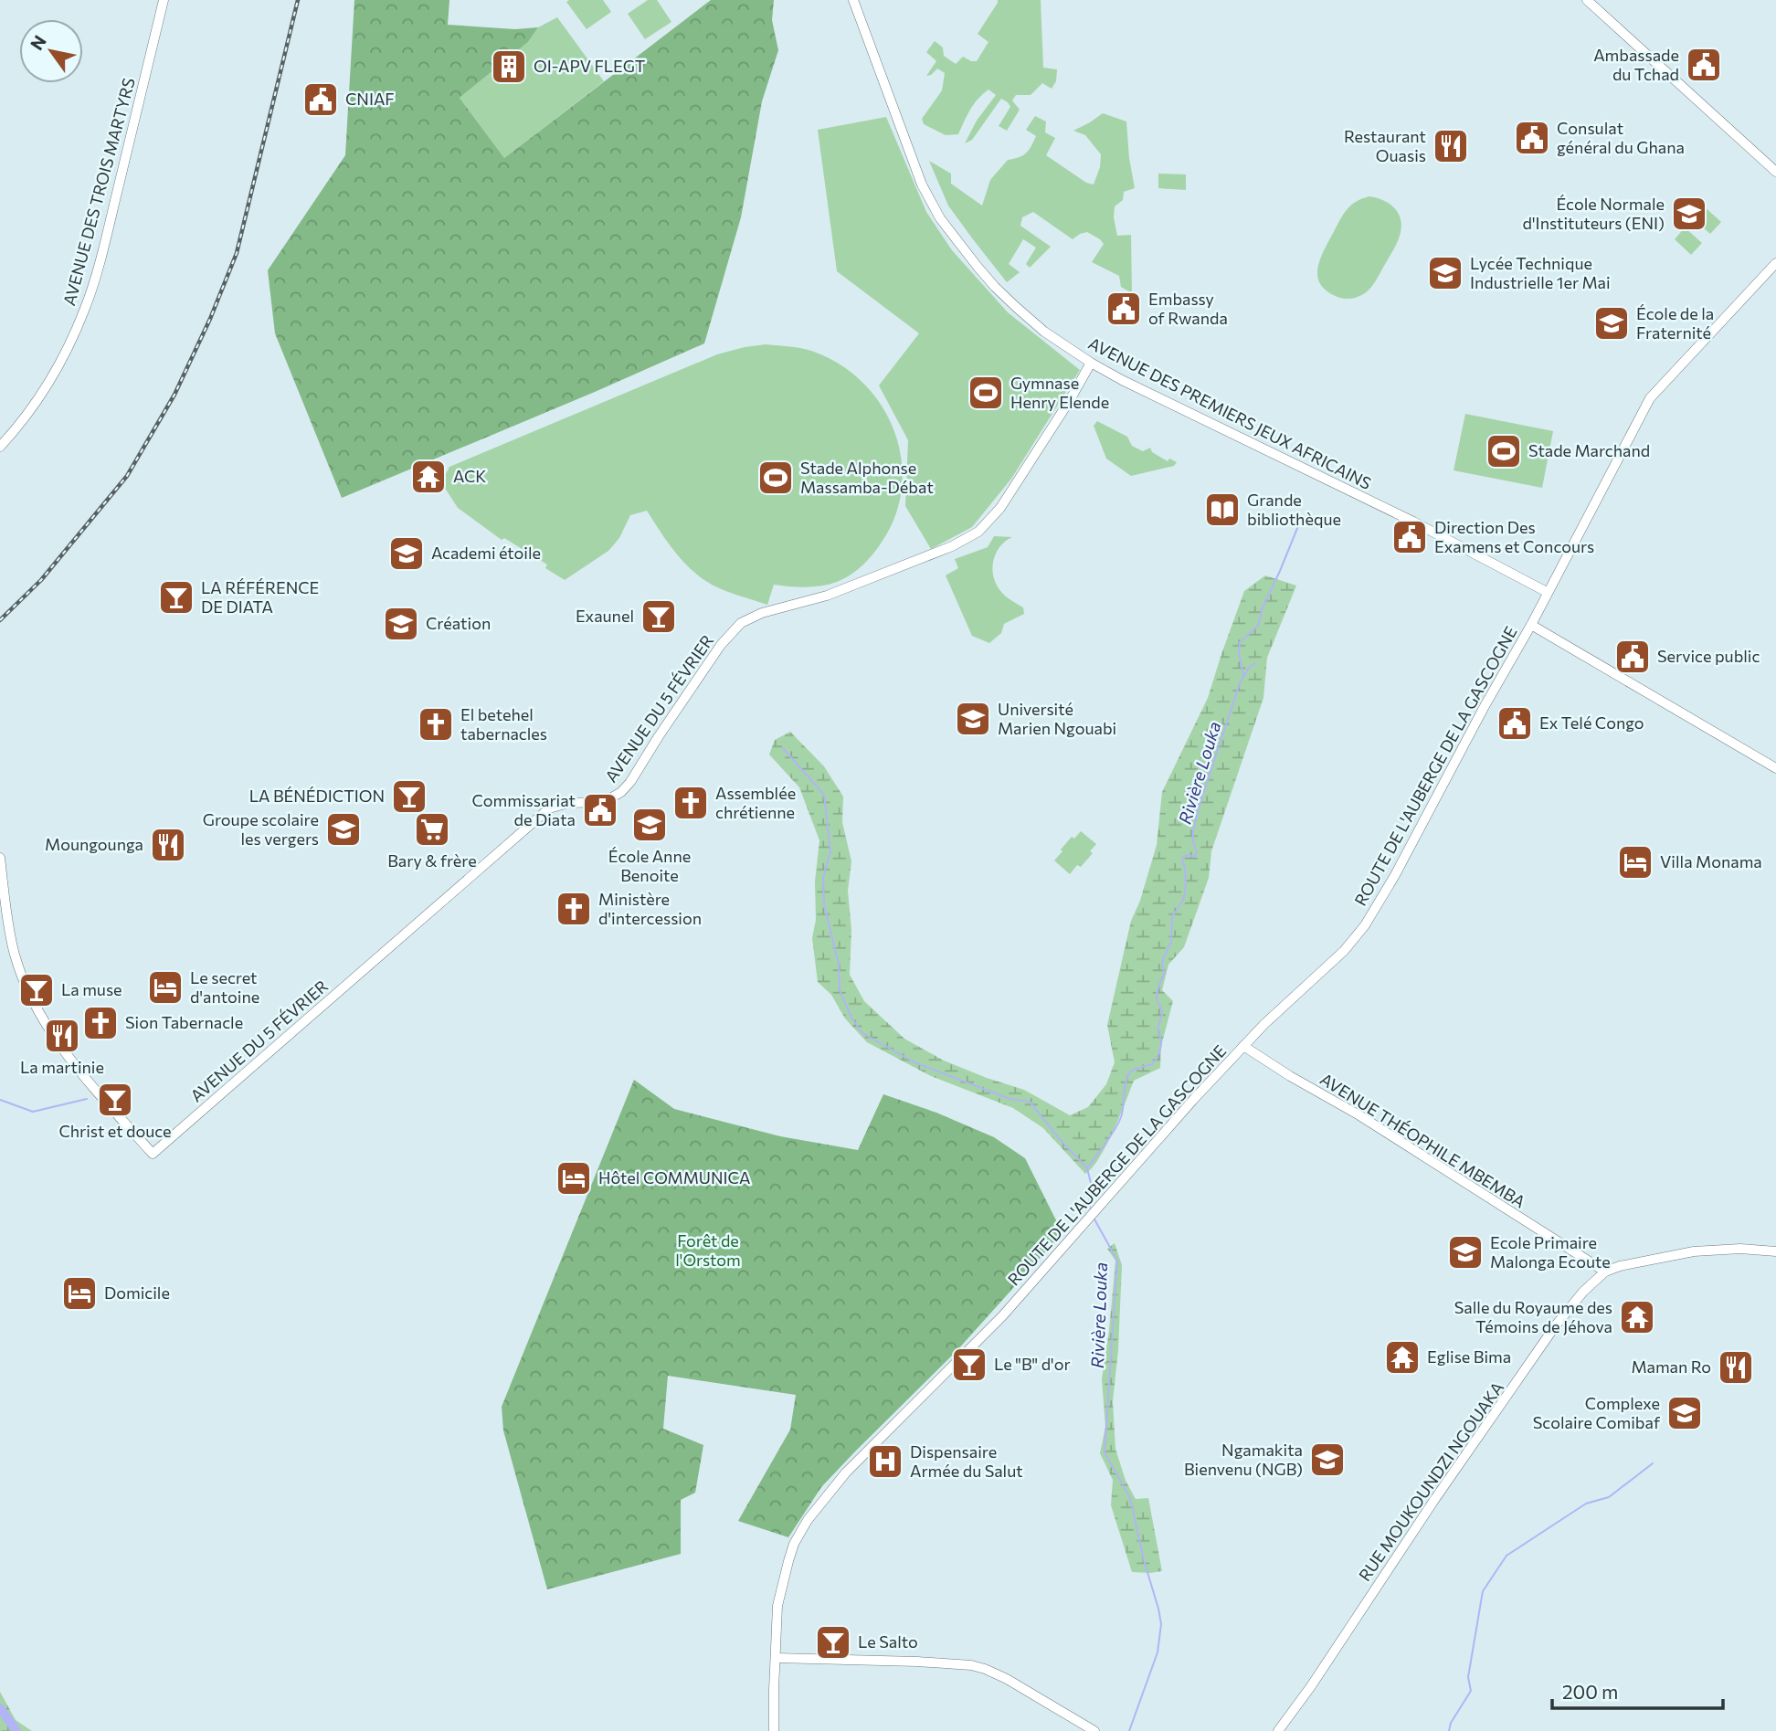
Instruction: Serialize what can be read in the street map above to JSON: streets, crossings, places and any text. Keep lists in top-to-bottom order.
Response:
{
  "streets": {
    "street": [
      "AVENUE DES TROIS MARTYRS",
      "AVENUE DES PREMIERS JEUX AFRICAINS",
      "AVENUE DU 5 FÉVRIER",
      "ROUTE DE L'AUBERGE DE LA GASCOGNE",
      "AVENUE THÉOPHILE MBEMBA",
      "RUE MOUKOUNDZI NGOUAKA"
    ]
  },
  "crossings": [
    ["AVENUE DES PREMIERS JEUX AFRICAINS", "AVENUE DU 5 FÉVRIER"],
    ["AVENUE DES PREMIERS JEUX AFRICAINS", "ROUTE DE L'AUBERGE DE LA GASCOGNE"],
    ["ROUTE DE L'AUBERGE DE LA GASCOGNE", "AVENUE THÉOPHILE MBEMBA"],
    ["AVENUE THÉOPHILE MBEMBA", "RUE MOUKOUNDZI NGOUAKA"]
  ],
  "water": ["Rivière Louka"],
  "parks": ["Forêt de l'Orstom"],
  "places": {
    "public building": [
      "Ambassade du Tchad",
      "CNIAF",
      "Consulat général du Ghana",
      "Embassy of Rwanda",
      "Direction Des Examens et Concours",
      "Service public",
      "Ex Telé Congo",
      "Commissariat de Diata"
    ],
    "building": ["OI-APV FLEGT"],
    "restaurant": [
      "Restaurant Ouasis",
      "Moungounga",
      "La martinie",
      "Maman Ro"
    ],
    "school or university": [
      "École Normale d'Instituteurs (ENI)",
      "Lycée Technique Industrielle 1er Mai",
      "École de la Fraternité",
      "Academi étoile",
      "Création",
      "Université Marien Ngouabi",
      "École Anne Benoite",
      "Groupe scolaire les vergers",
      "Ecole Primaire Malonga Ecoute",
      "Complexe Scolaire Comibaf",
      "Ngamakita Bienvenu (NGB)"
    ],
    "sports": ["Gymnase Henry Elende", "Stade Marchand", "Stade Alphonse Massamba-Débat"],
    "temple": ["ACK", "Salle du Royaume des Témoins de Jéhova", "Eglise Bima"],
    "library": ["Grande bibliothèque"],
    "bar": [
      "LA RÉFÉRENCE DE DIATA",
      "Exaunel",
      "LA BÉNÉDICTION",
      "La muse",
      "Christ et douce",
      "Le \"B\" d'or",
      "Le Salto"
    ],
    "church": [
      "El betehel tabernacles",
      "Assemblée chrétienne",
      "Ministère d'intercession",
      "Sion Tabernacle"
    ],
    "supermarket": ["Bary & frère"],
    "hotel": [
      "Villa Monama",
      "Le secret d'antoine",
      "Hôtel COMMUNICA",
      "Domicile"
    ],
    "hospital": ["Dispensaire Armée du Salut"]
  },
  "scale_bar": "200 m",
  "north": "top left"
}
